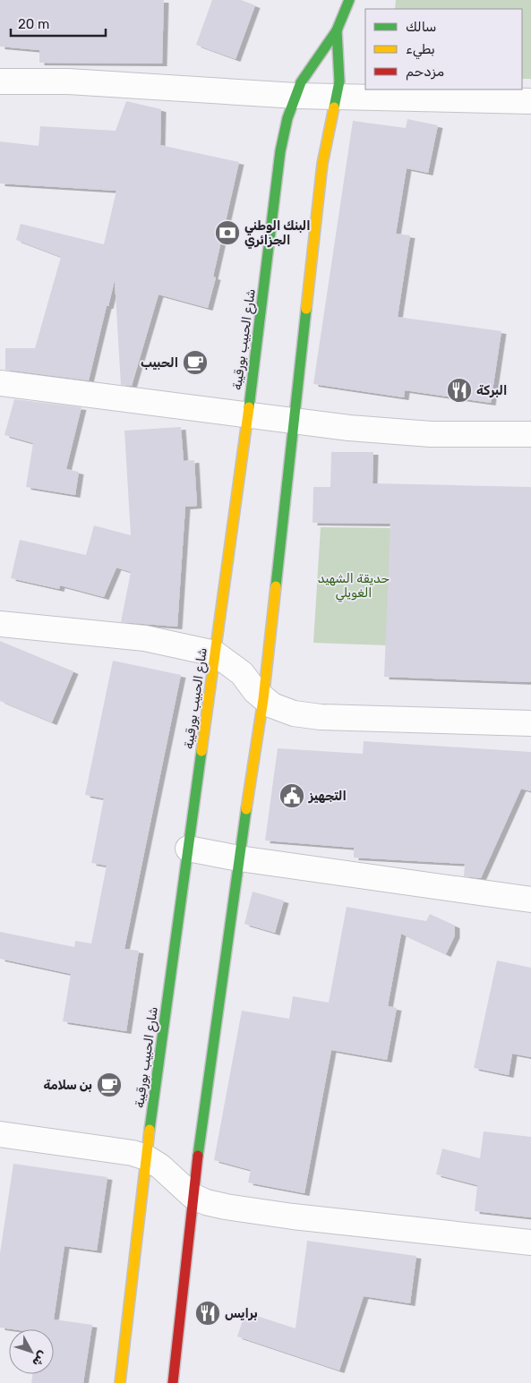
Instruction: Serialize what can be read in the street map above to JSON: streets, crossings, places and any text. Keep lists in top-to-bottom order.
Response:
{
  "streets": {
    "street": ["شارع الحبيب بورقيبة"]
  },
  "parks": ["حديقة الشهيد الغويلي"],
  "places": {
    "bank": ["البنك الوطني الجزائري"],
    "cafe": ["الحبيب", "بن سلامة"],
    "restaurant": ["البركة", "برايس"],
    "public building": ["التجهيز"]
  },
  "legend": ["سالك", "بطيء", "مزدحم"],
  "scale_bar": "20 m",
  "north": "bottom right"
}
